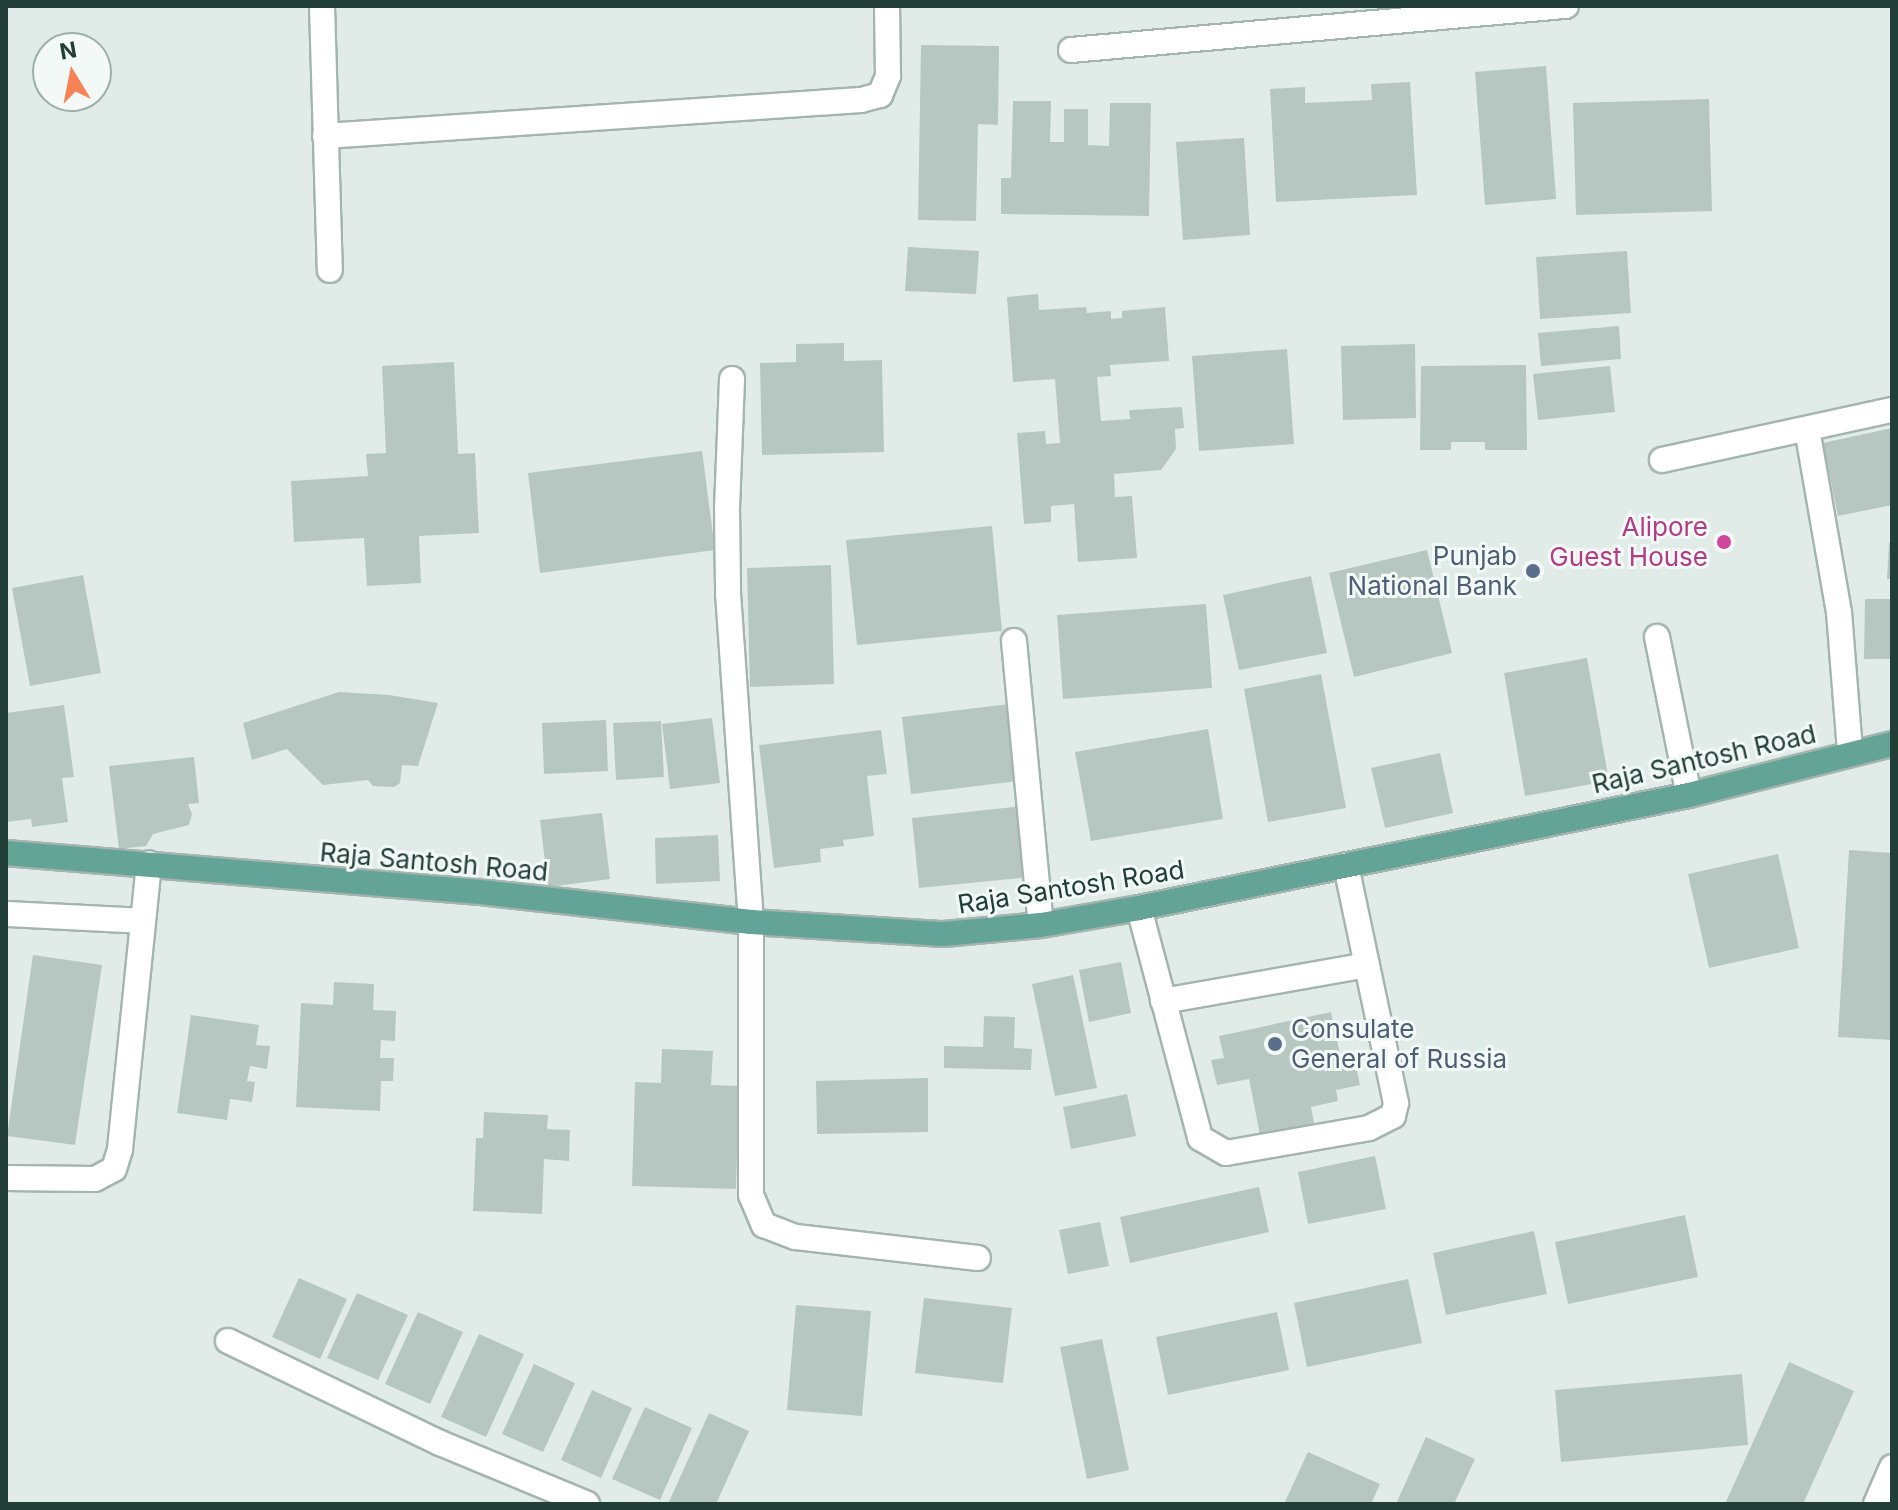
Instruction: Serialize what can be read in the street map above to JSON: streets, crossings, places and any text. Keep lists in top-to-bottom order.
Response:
{
  "streets": {
    "main road": ["Raja Santosh Road"]
  },
  "places": ["Alipore Guest House", "Punjab National Bank", "Consulate General of Russia"],
  "north": "top"
}
